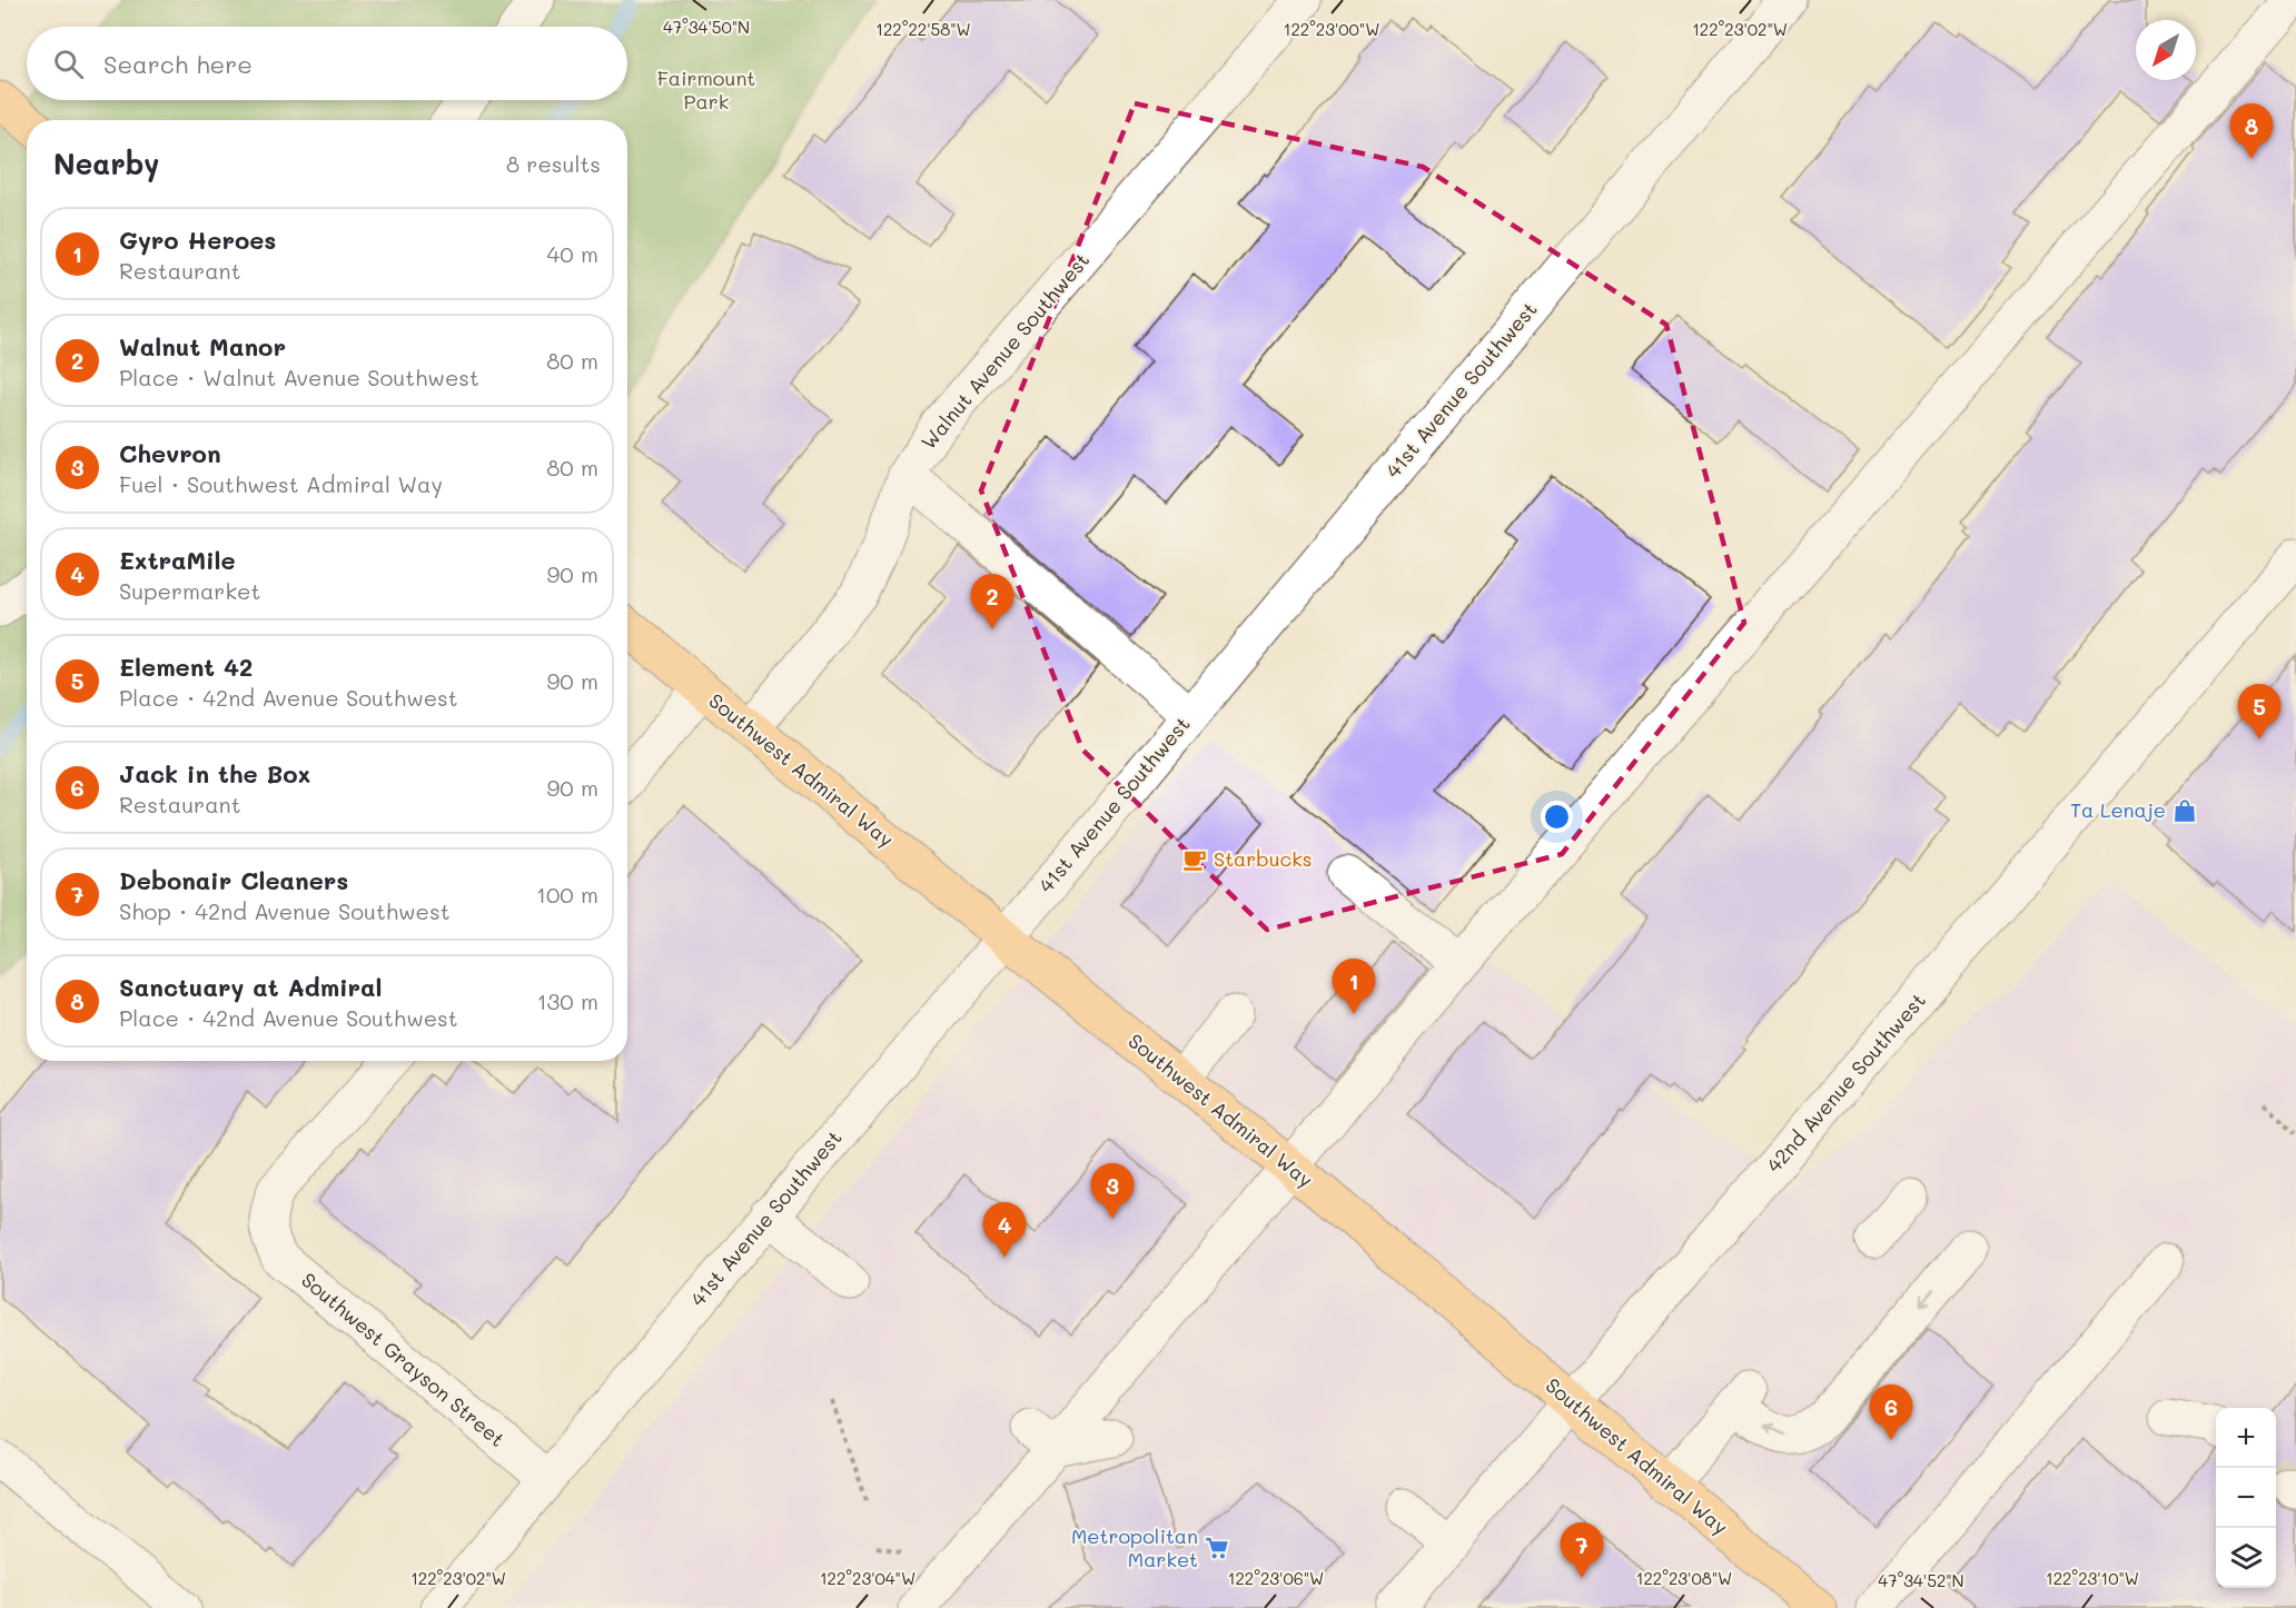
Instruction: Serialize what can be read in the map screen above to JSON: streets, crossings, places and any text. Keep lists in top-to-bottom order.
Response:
{
  "streets": {
    "main road": ["Southwest Admiral Way"],
    "street": [
      "Walnut Avenue Southwest",
      "41st Avenue Southwest",
      "42nd Avenue Southwest",
      "Southwest Grayson Street"
    ]
  },
  "crossings": [
    ["Walnut Avenue Southwest", "Southwest Admiral Way"],
    ["41st Avenue Southwest", "Southwest Admiral Way"],
    ["41st Avenue Southwest", "Southwest Grayson Street"],
    ["Southwest Admiral Way", "42nd Avenue Southwest"]
  ],
  "parks": ["Fairmount Park"],
  "places": {
    "shop": ["Ta Lenaje"],
    "cafe": ["Starbucks"],
    "supermarket": ["Metropolitan Market"]
  },
  "north": "bottom left",
  "page": {
    "search": "Search here",
    "pins": [
      "8",
      "2",
      "5",
      "1",
      "3",
      "4",
      "6",
      "7"
    ],
    "heading": ["Nearby", "8 results"],
    "list": [
      {
        "mark": "1",
        "name": "Gyro Heroes",
        "note": "Restaurant",
        "value": "40 m"
      },
      {
        "mark": "2",
        "name": "Walnut Manor",
        "note": "Place · Walnut Avenue Southwest",
        "value": "80 m"
      },
      {
        "mark": "3",
        "name": "Chevron",
        "note": "Fuel · Southwest Admiral Way",
        "value": "80 m"
      },
      {
        "mark": "4",
        "name": "ExtraMile",
        "note": "Supermarket",
        "value": "90 m"
      },
      {
        "mark": "5",
        "name": "Element 42",
        "note": "Place · 42nd Avenue Southwest",
        "value": "90 m"
      },
      {
        "mark": "6",
        "name": "Jack in the Box",
        "note": "Restaurant",
        "value": "90 m"
      },
      {
        "mark": "7",
        "name": "Debonair Cleaners",
        "note": "Shop · 42nd Avenue Southwest",
        "value": "100 m"
      },
      {
        "mark": "8",
        "name": "Sanctuary at Admiral",
        "note": "Place · 42nd Avenue Southwest",
        "value": "130 m"
      }
    ],
    "map_buttons": ["+", "−"]
  },
  "coordinates": [
    "47°34'50\"N",
    "122°22'58\"W",
    "122°23'00\"W",
    "122°23'02\"W",
    "122°23'04\"W",
    "122°23'06\"W",
    "122°23'08\"W",
    "122°23'10\"W",
    "47°34'52\"N"
  ]
}
